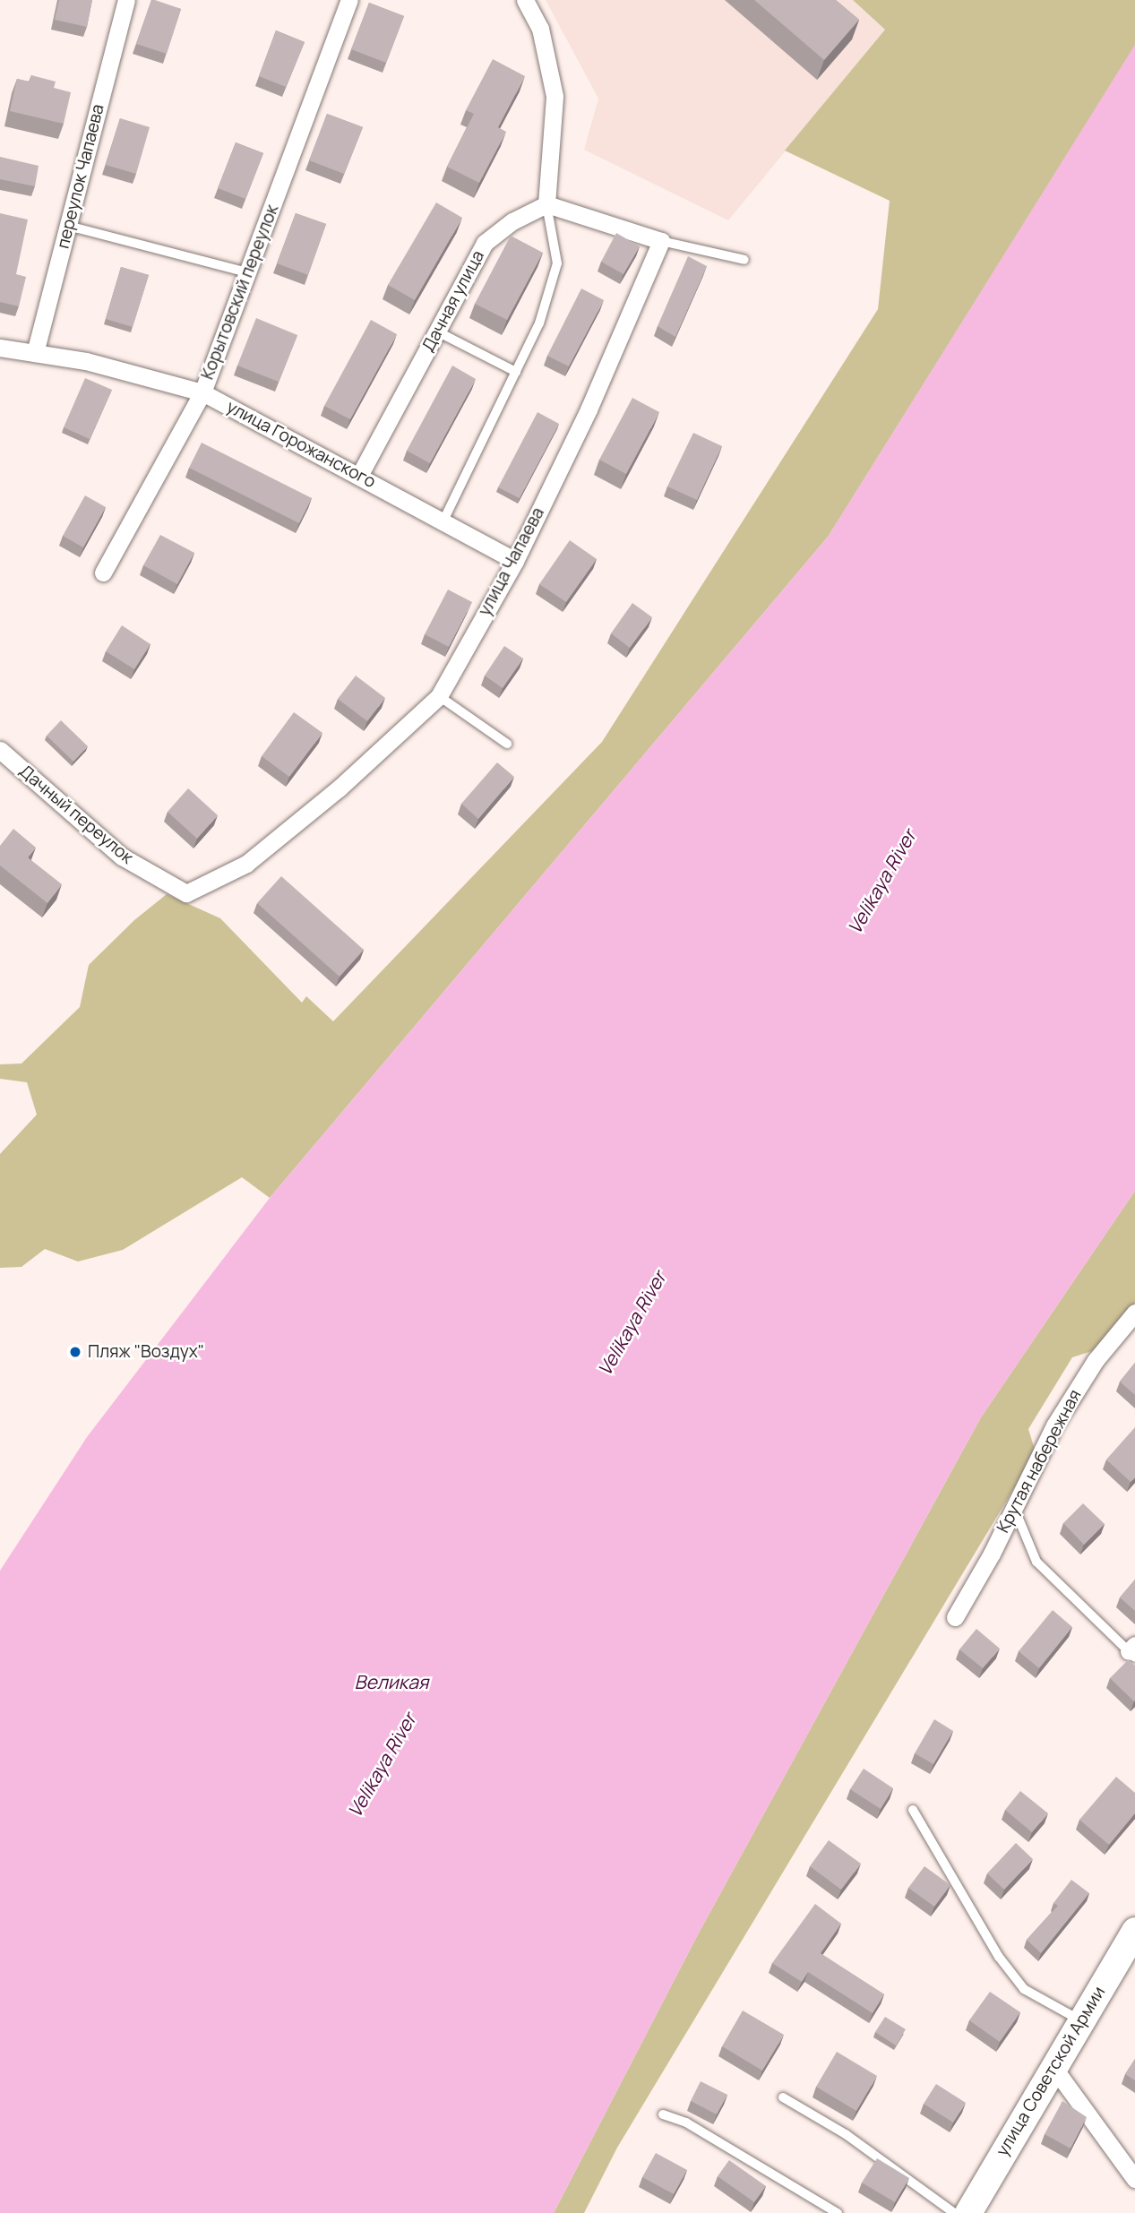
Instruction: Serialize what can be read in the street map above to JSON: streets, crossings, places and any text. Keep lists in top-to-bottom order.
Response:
{
  "streets": {
    "main road": ["улица Советской Армии"],
    "street": [
      "переулок Чапаева",
      "Корытовский переулок",
      "Дачная улица",
      "улица Горожанского",
      "улица Чапаева",
      "Дачный переулок",
      "Крутая набережная"
    ]
  },
  "crossings": [
    ["переулок Чапаева", "улица Горожанского"],
    ["Корытовский переулок", "улица Горожанского"],
    ["Дачная улица", "улица Горожанского"],
    ["улица Горожанского", "улица Чапаева"],
    ["улица Чапаева", "Дачный переулок"]
  ],
  "water": ["Velikaya River", "Великая"],
  "places": ["Пляж \"Воздух\""]
}
